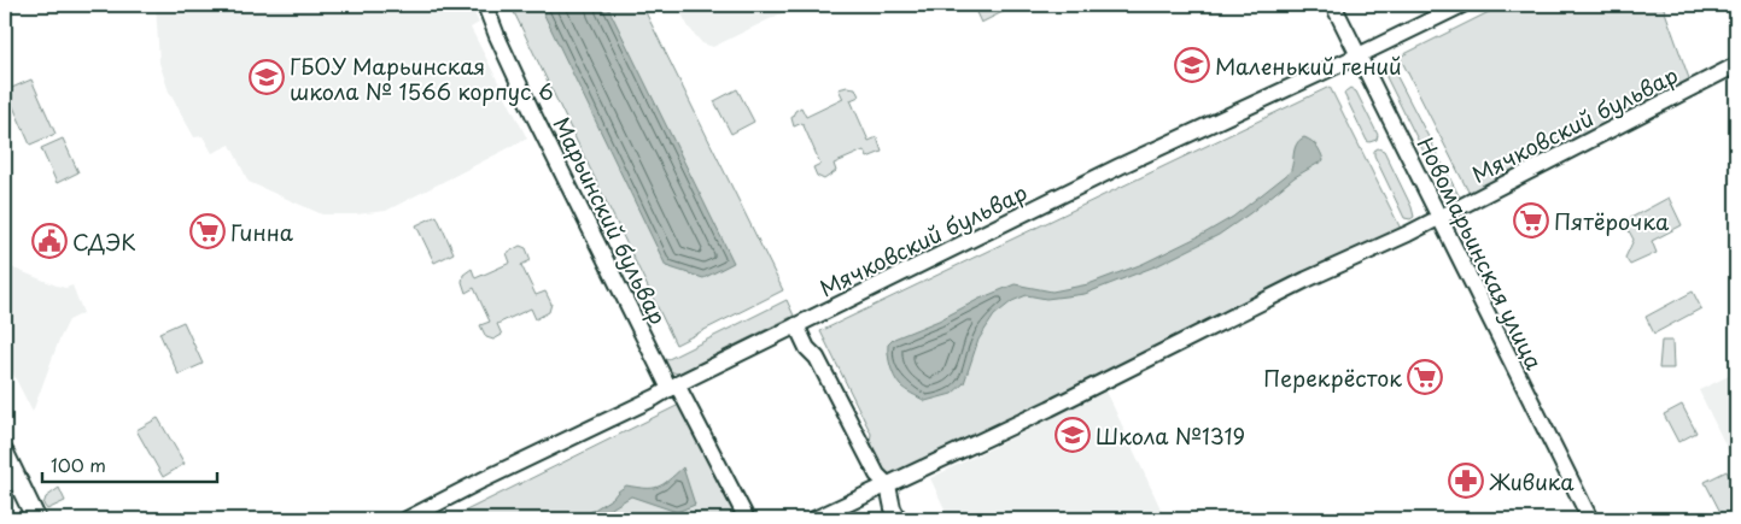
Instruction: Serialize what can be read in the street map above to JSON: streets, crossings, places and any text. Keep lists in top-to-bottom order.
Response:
{
  "streets": {
    "street": ["Мячковский бульвар", "Марьинский бульвар", "Новомарьинская улица"]
  },
  "crossings": [
    ["Мячковский бульвар", "Марьинский бульвар"],
    ["Мячковский бульвар", "Новомарьинская улица"]
  ],
  "places": {
    "school or university": ["Маленький гений", "ГБОУ Марьинская школа № 1566 корпус 6", "Школа №1319"],
    "supermarket": ["Пятёрочка", "Гинна", "Перекрёсток"],
    "public building": ["СДЭК"],
    "pharmacy": ["Живика"]
  },
  "scale_bar": "100 m"
}
